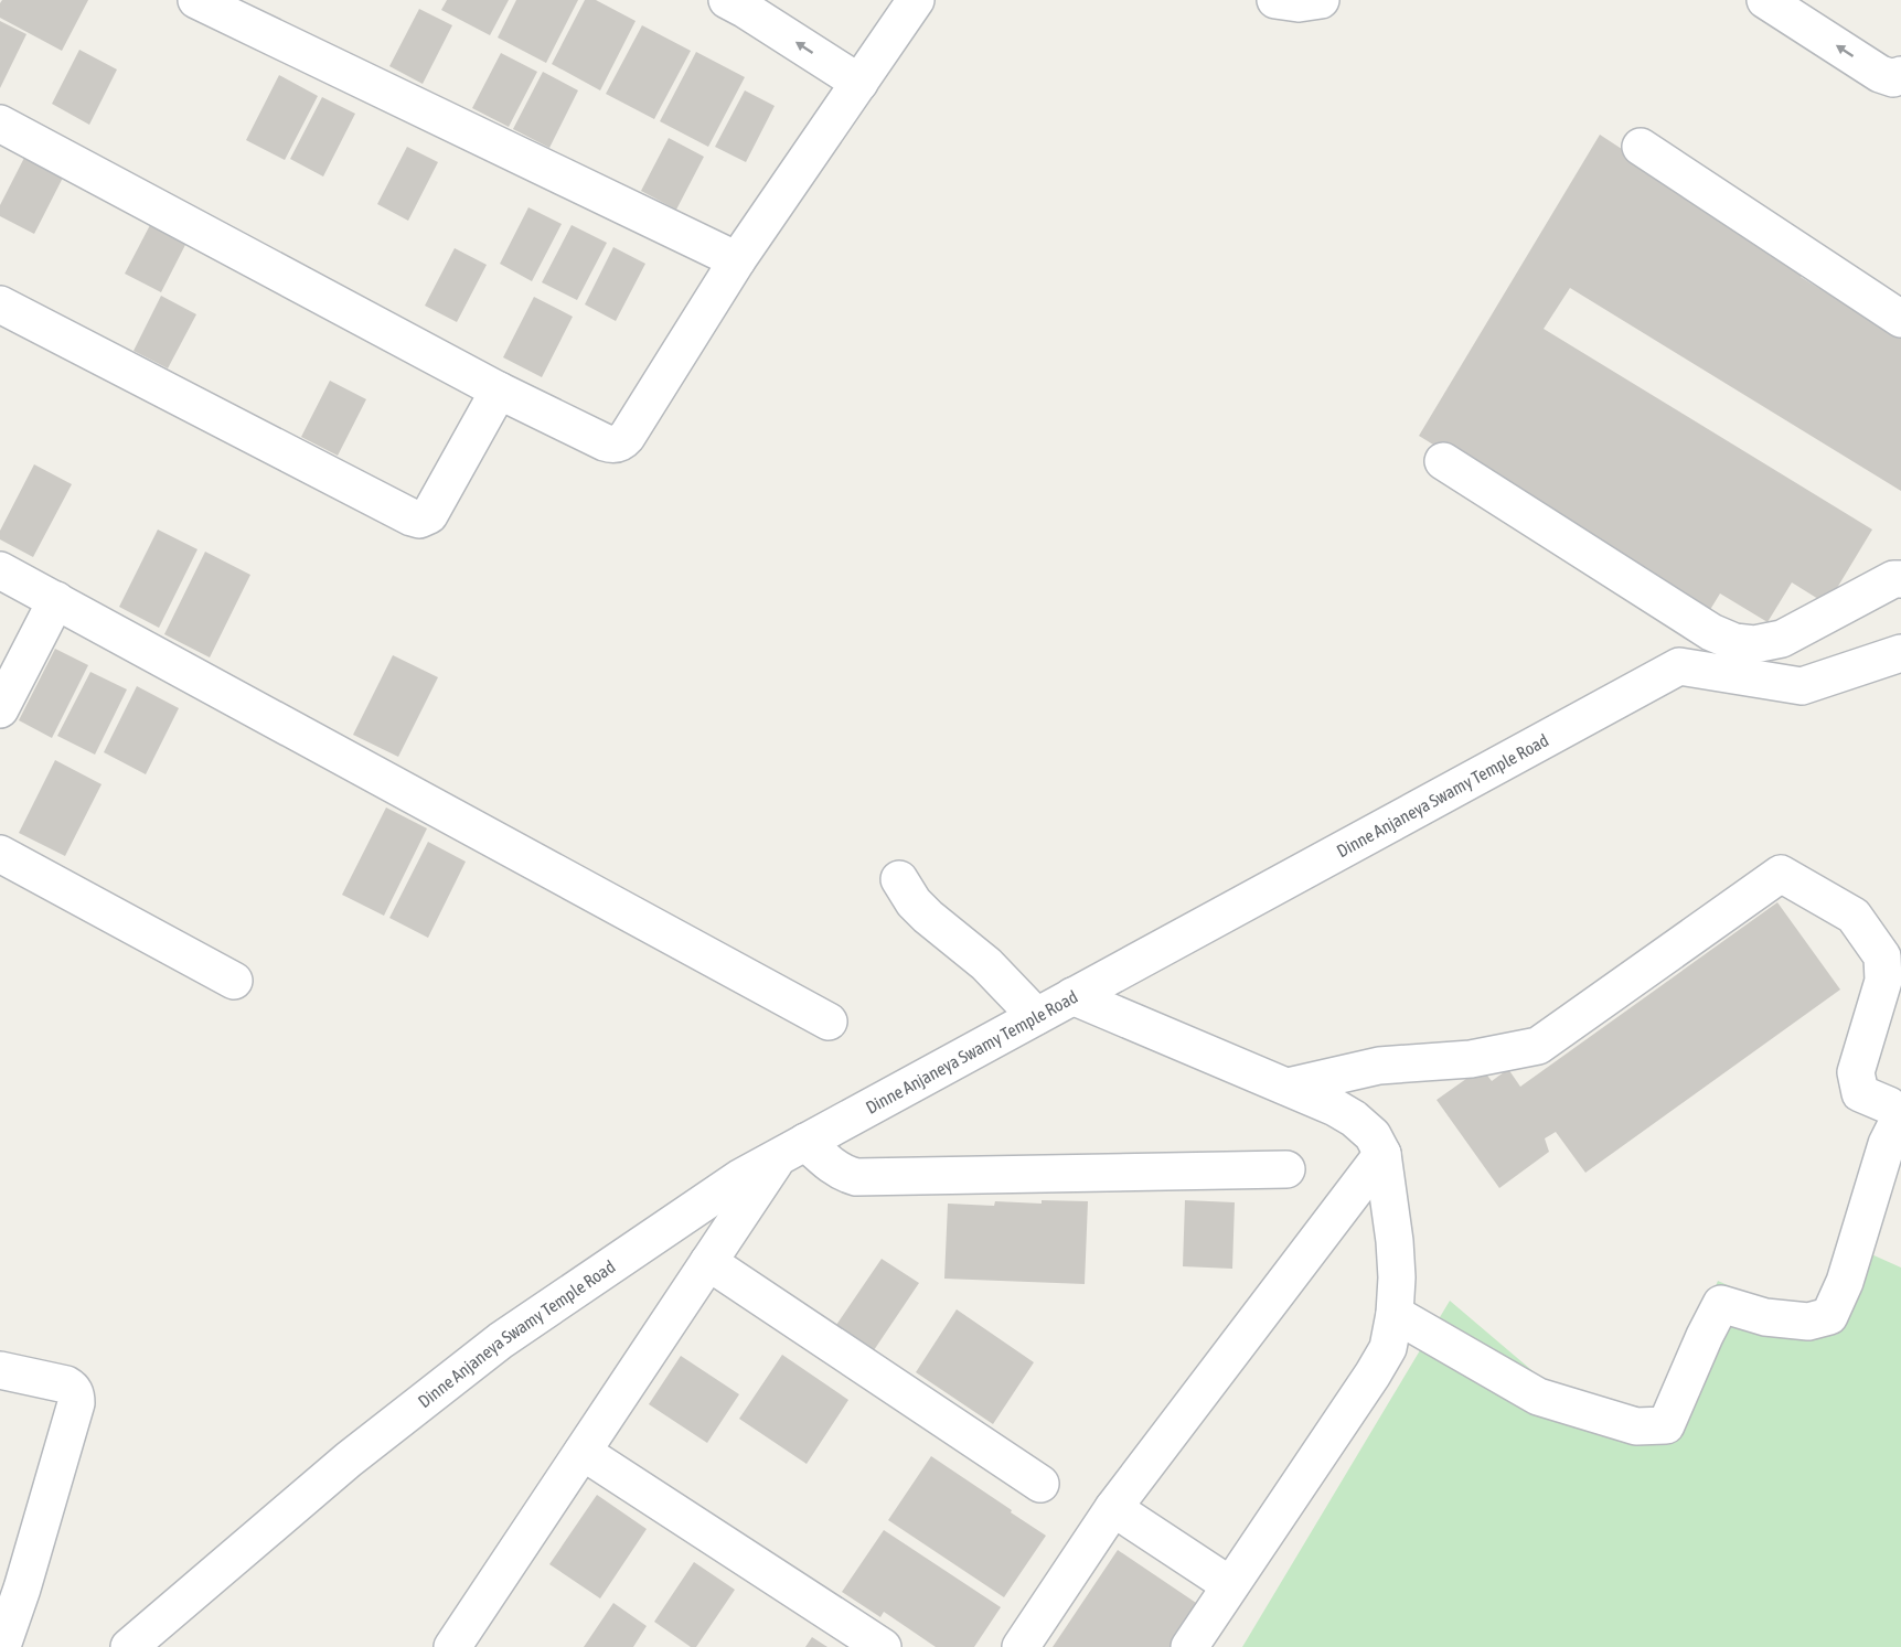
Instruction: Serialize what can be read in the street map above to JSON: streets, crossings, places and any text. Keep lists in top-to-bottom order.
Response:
{
  "streets": {
    "street": ["Dinne Anjaneya Swamy Temple Road"]
  }
}
